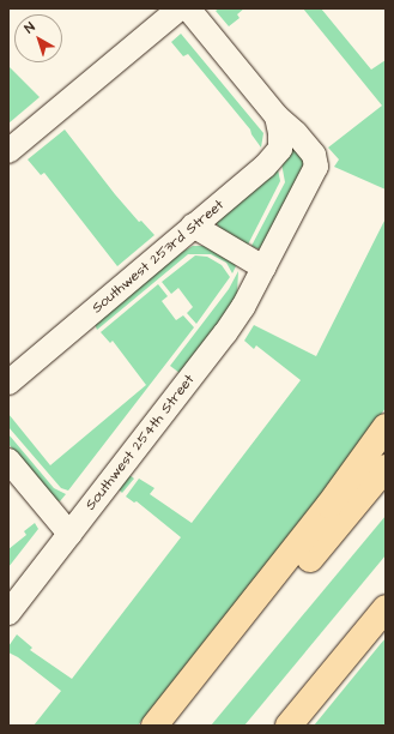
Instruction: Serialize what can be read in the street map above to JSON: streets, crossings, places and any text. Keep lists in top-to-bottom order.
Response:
{
  "streets": {
    "street": ["Southwest 253rd Street", "Southwest 254th Street"]
  },
  "crossings": [
    ["Southwest 253rd Street", "Southwest 254th Street"]
  ],
  "north": "top left"
}
